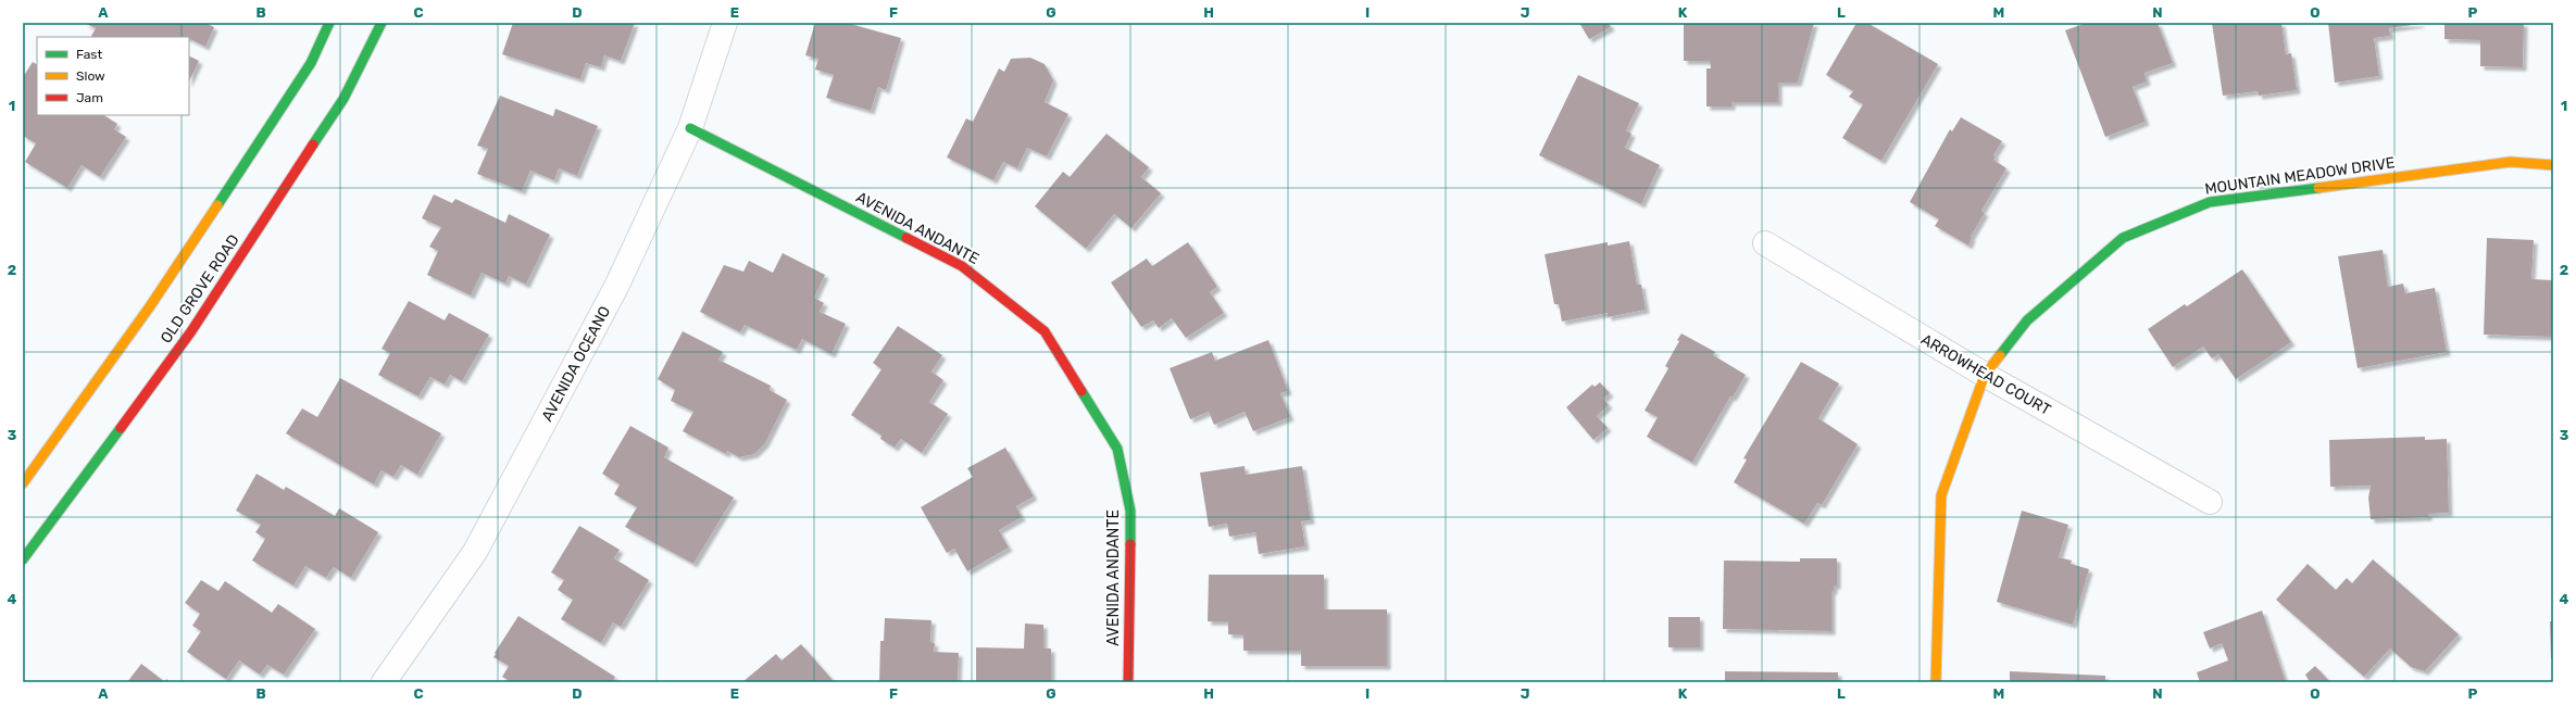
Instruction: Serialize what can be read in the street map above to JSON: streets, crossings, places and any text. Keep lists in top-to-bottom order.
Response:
{
  "streets": {
    "street": [
      "MOUNTAIN MEADOW DRIVE",
      "AVENIDA ANDANTE",
      "OLD GROVE ROAD",
      "AVENIDA OCEANO",
      "ARROWHEAD COURT"
    ]
  },
  "crossings": [
    ["MOUNTAIN MEADOW DRIVE", "ARROWHEAD COURT"],
    ["AVENIDA ANDANTE", "AVENIDA OCEANO"]
  ],
  "legend": ["Fast", "Slow", "Jam"],
  "grid": {
    "columns": [
      "A",
      "B",
      "C",
      "D",
      "E",
      "F",
      "G",
      "H",
      "I",
      "J",
      "K",
      "L",
      "M",
      "N",
      "O",
      "P"
    ],
    "rows": [
      "1",
      "2",
      "3",
      "4"
    ]
  }
}
